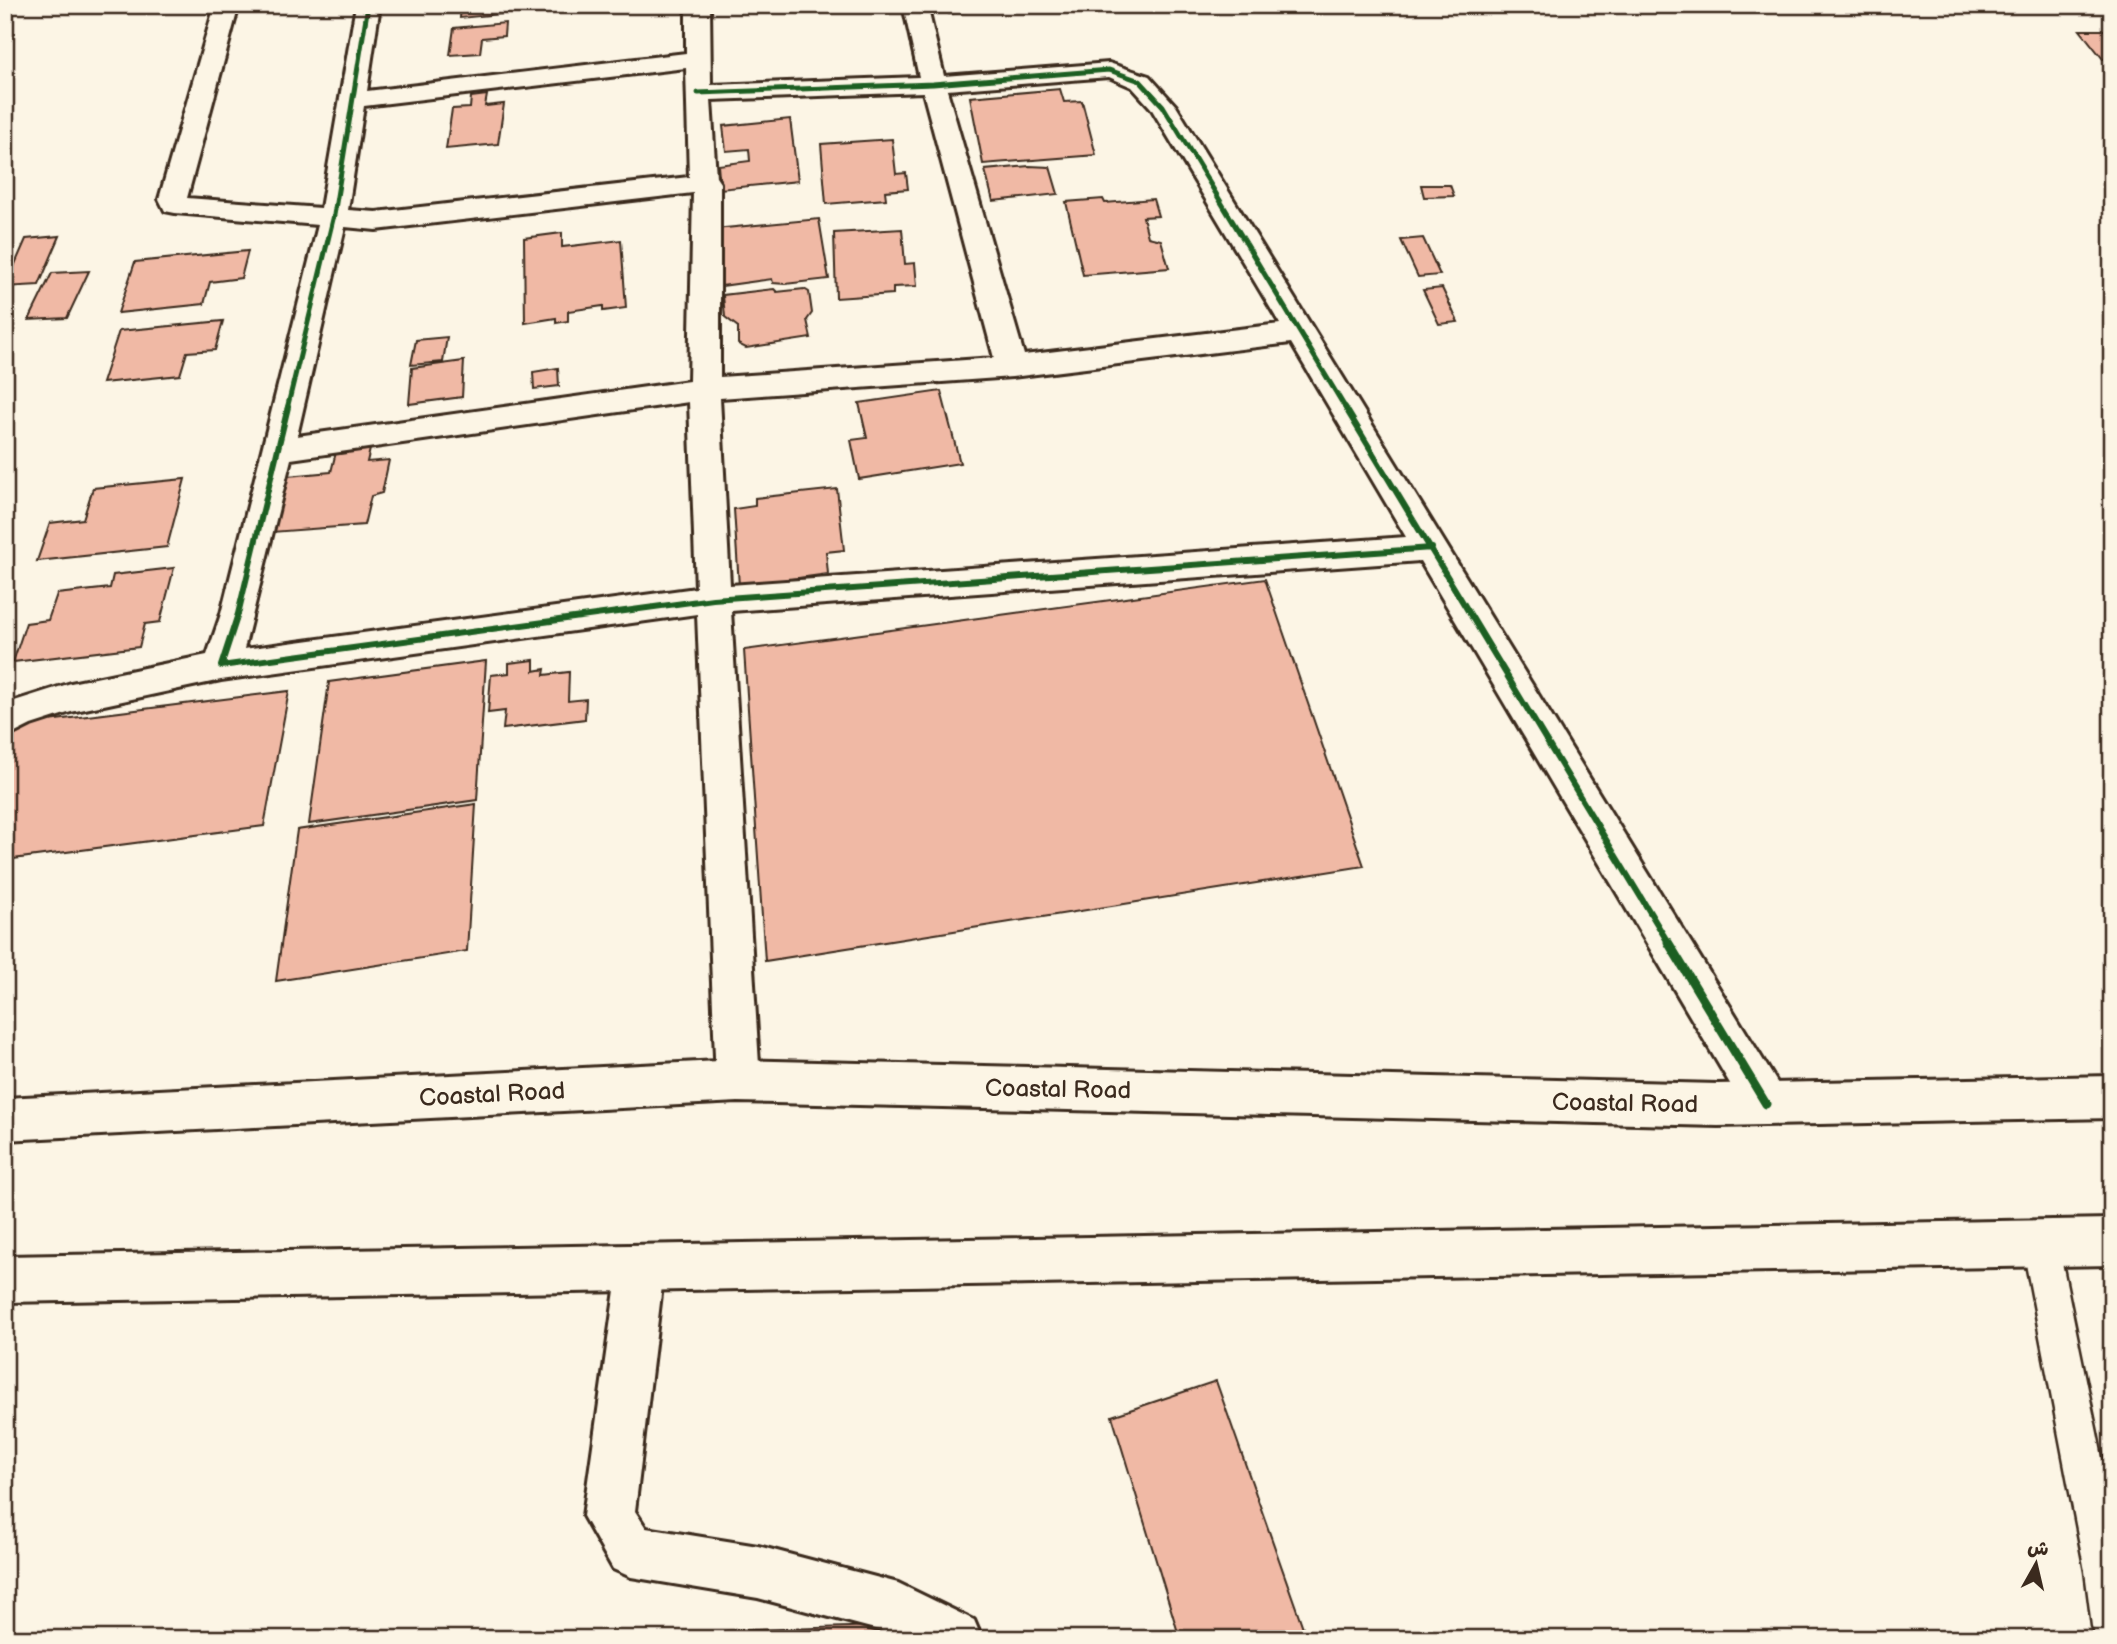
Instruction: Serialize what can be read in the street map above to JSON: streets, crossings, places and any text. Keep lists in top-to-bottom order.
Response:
{
  "streets": {
    "main road": ["Coastal Road"]
  },
  "north": "top"
}
